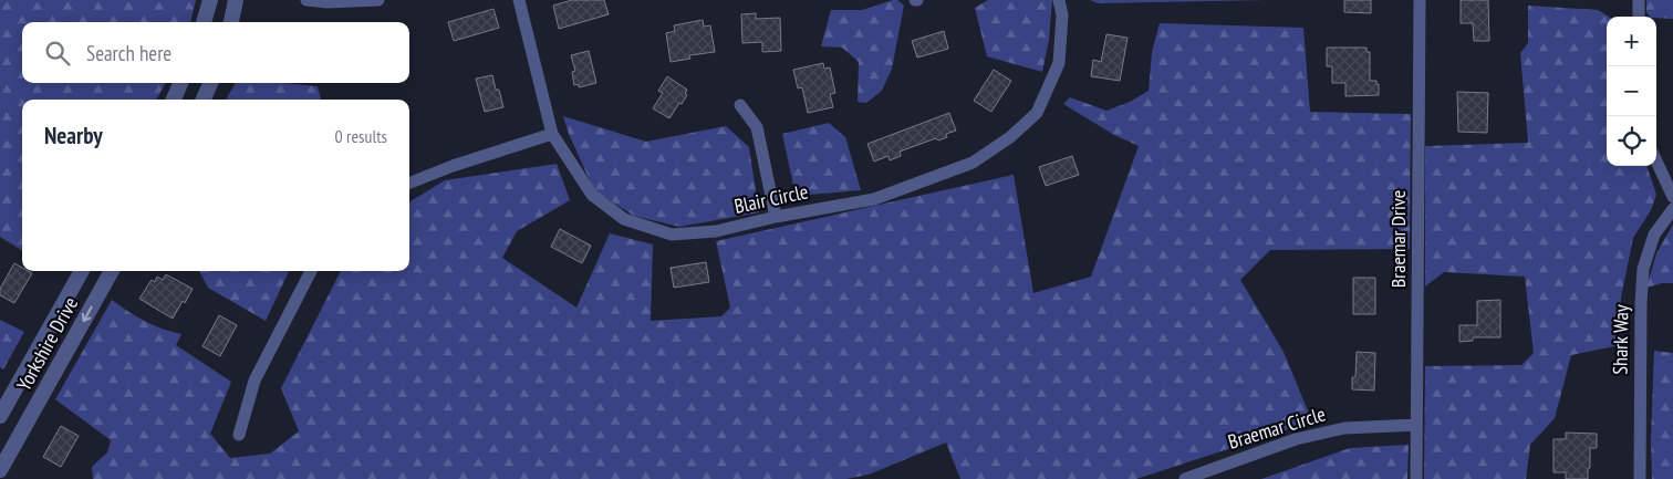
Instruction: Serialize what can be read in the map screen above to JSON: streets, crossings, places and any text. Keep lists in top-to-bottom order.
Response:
{
  "streets": {
    "street": [
      "Blair Circle",
      "Braemar Drive",
      "Shark Way",
      "Yorkshire Drive",
      "Braemar Circle"
    ]
  },
  "crossings": [
    ["Braemar Drive", "Braemar Circle"]
  ],
  "page": {
    "map_buttons": ["+", "−"],
    "search": "Search here",
    "heading": ["Nearby", "0 results"]
  }
}
